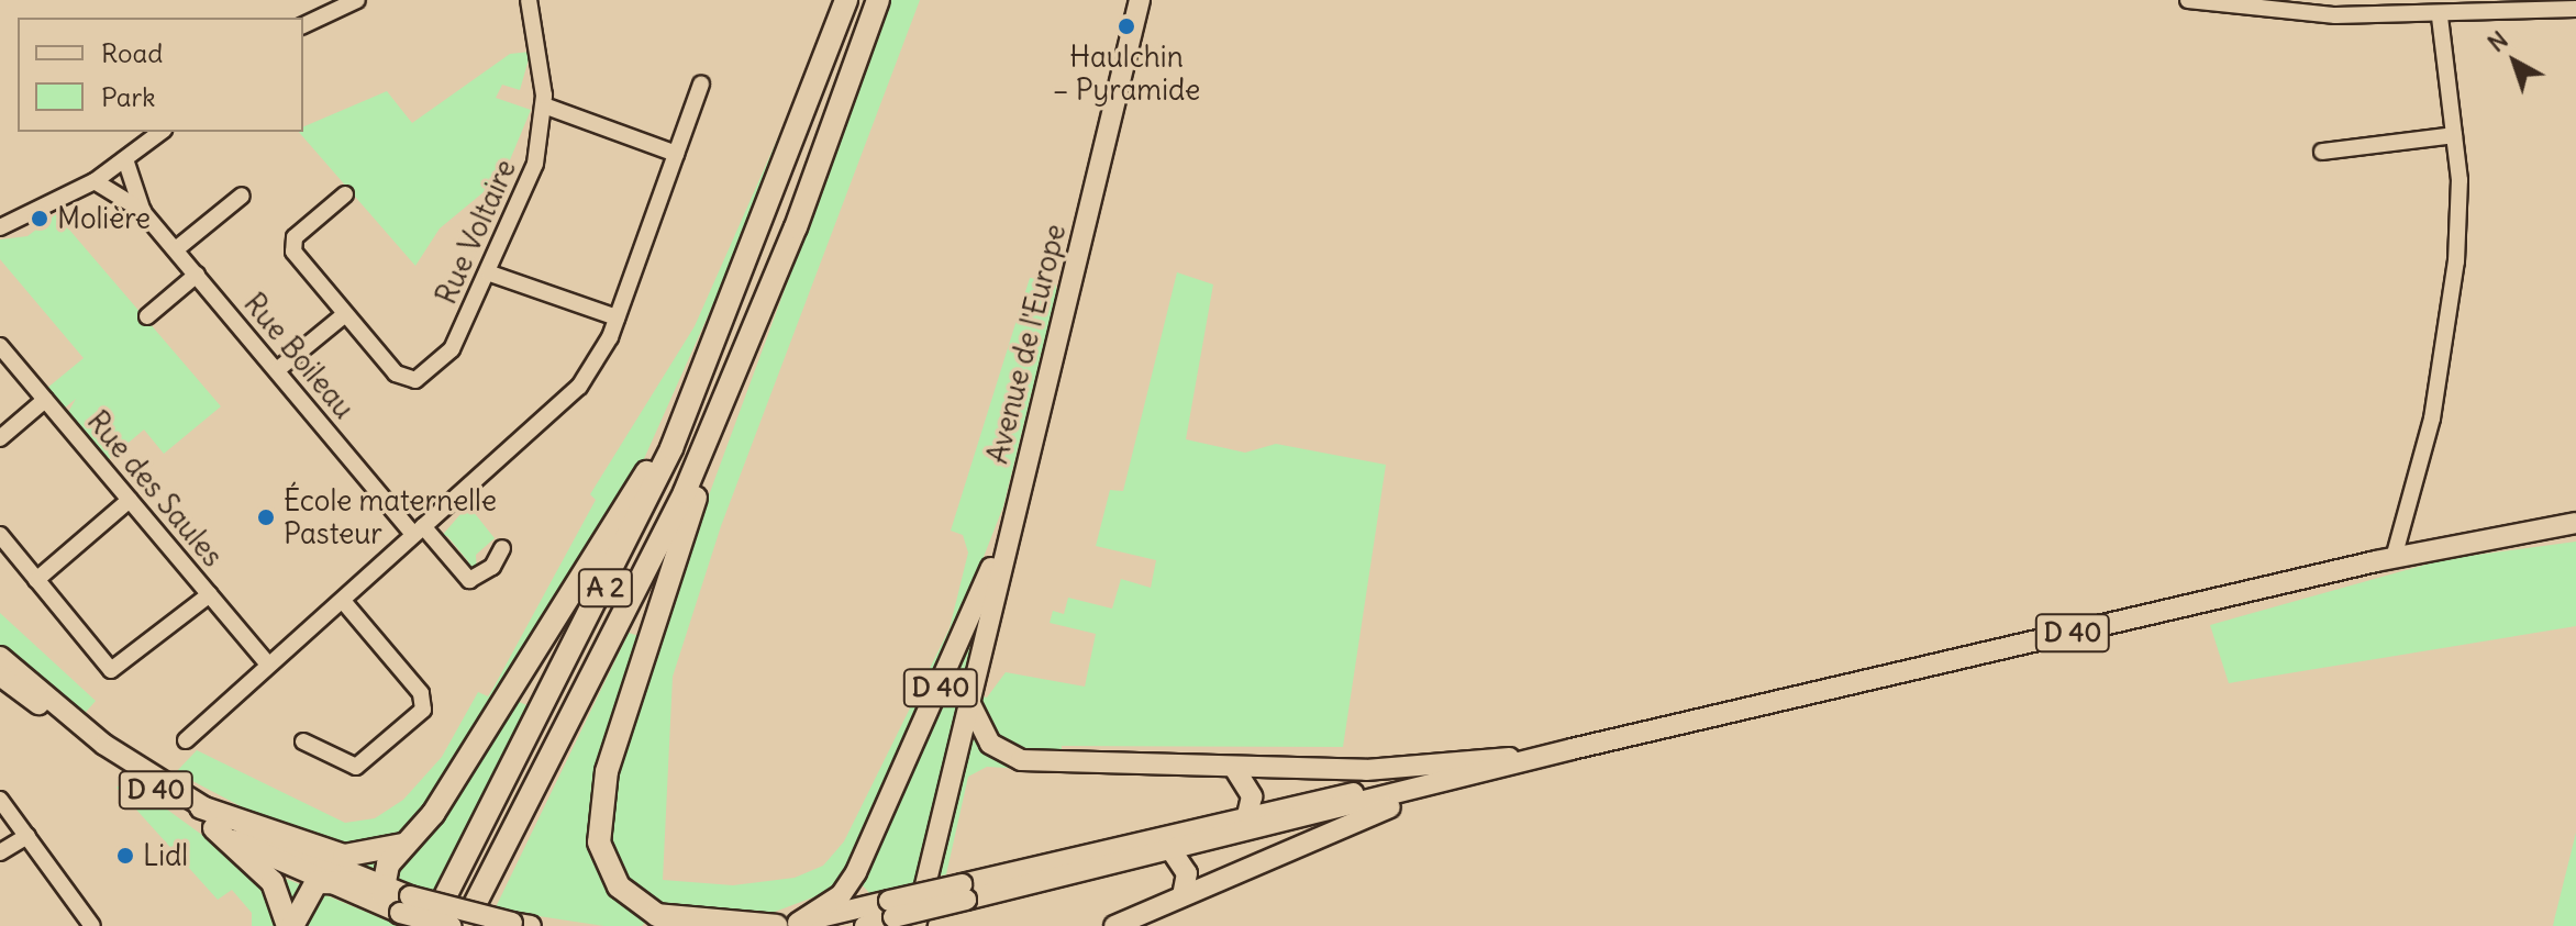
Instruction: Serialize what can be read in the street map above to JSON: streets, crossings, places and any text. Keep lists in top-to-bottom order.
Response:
{
  "streets": {
    "highway": ["A 2"],
    "main road": ["Avenue de l'Europe", "D 40"],
    "street": ["Rue Voltaire", "Rue Boileau", "Rue des Saules"]
  },
  "crossings": [
    ["Avenue de l'Europe", "D 40"]
  ],
  "places": [
    "Haulchin – Pyramide",
    "Molière",
    "École maternelle Pasteur",
    "Lidl"
  ],
  "legend": ["Road", "Park"],
  "north": "top left"
}
